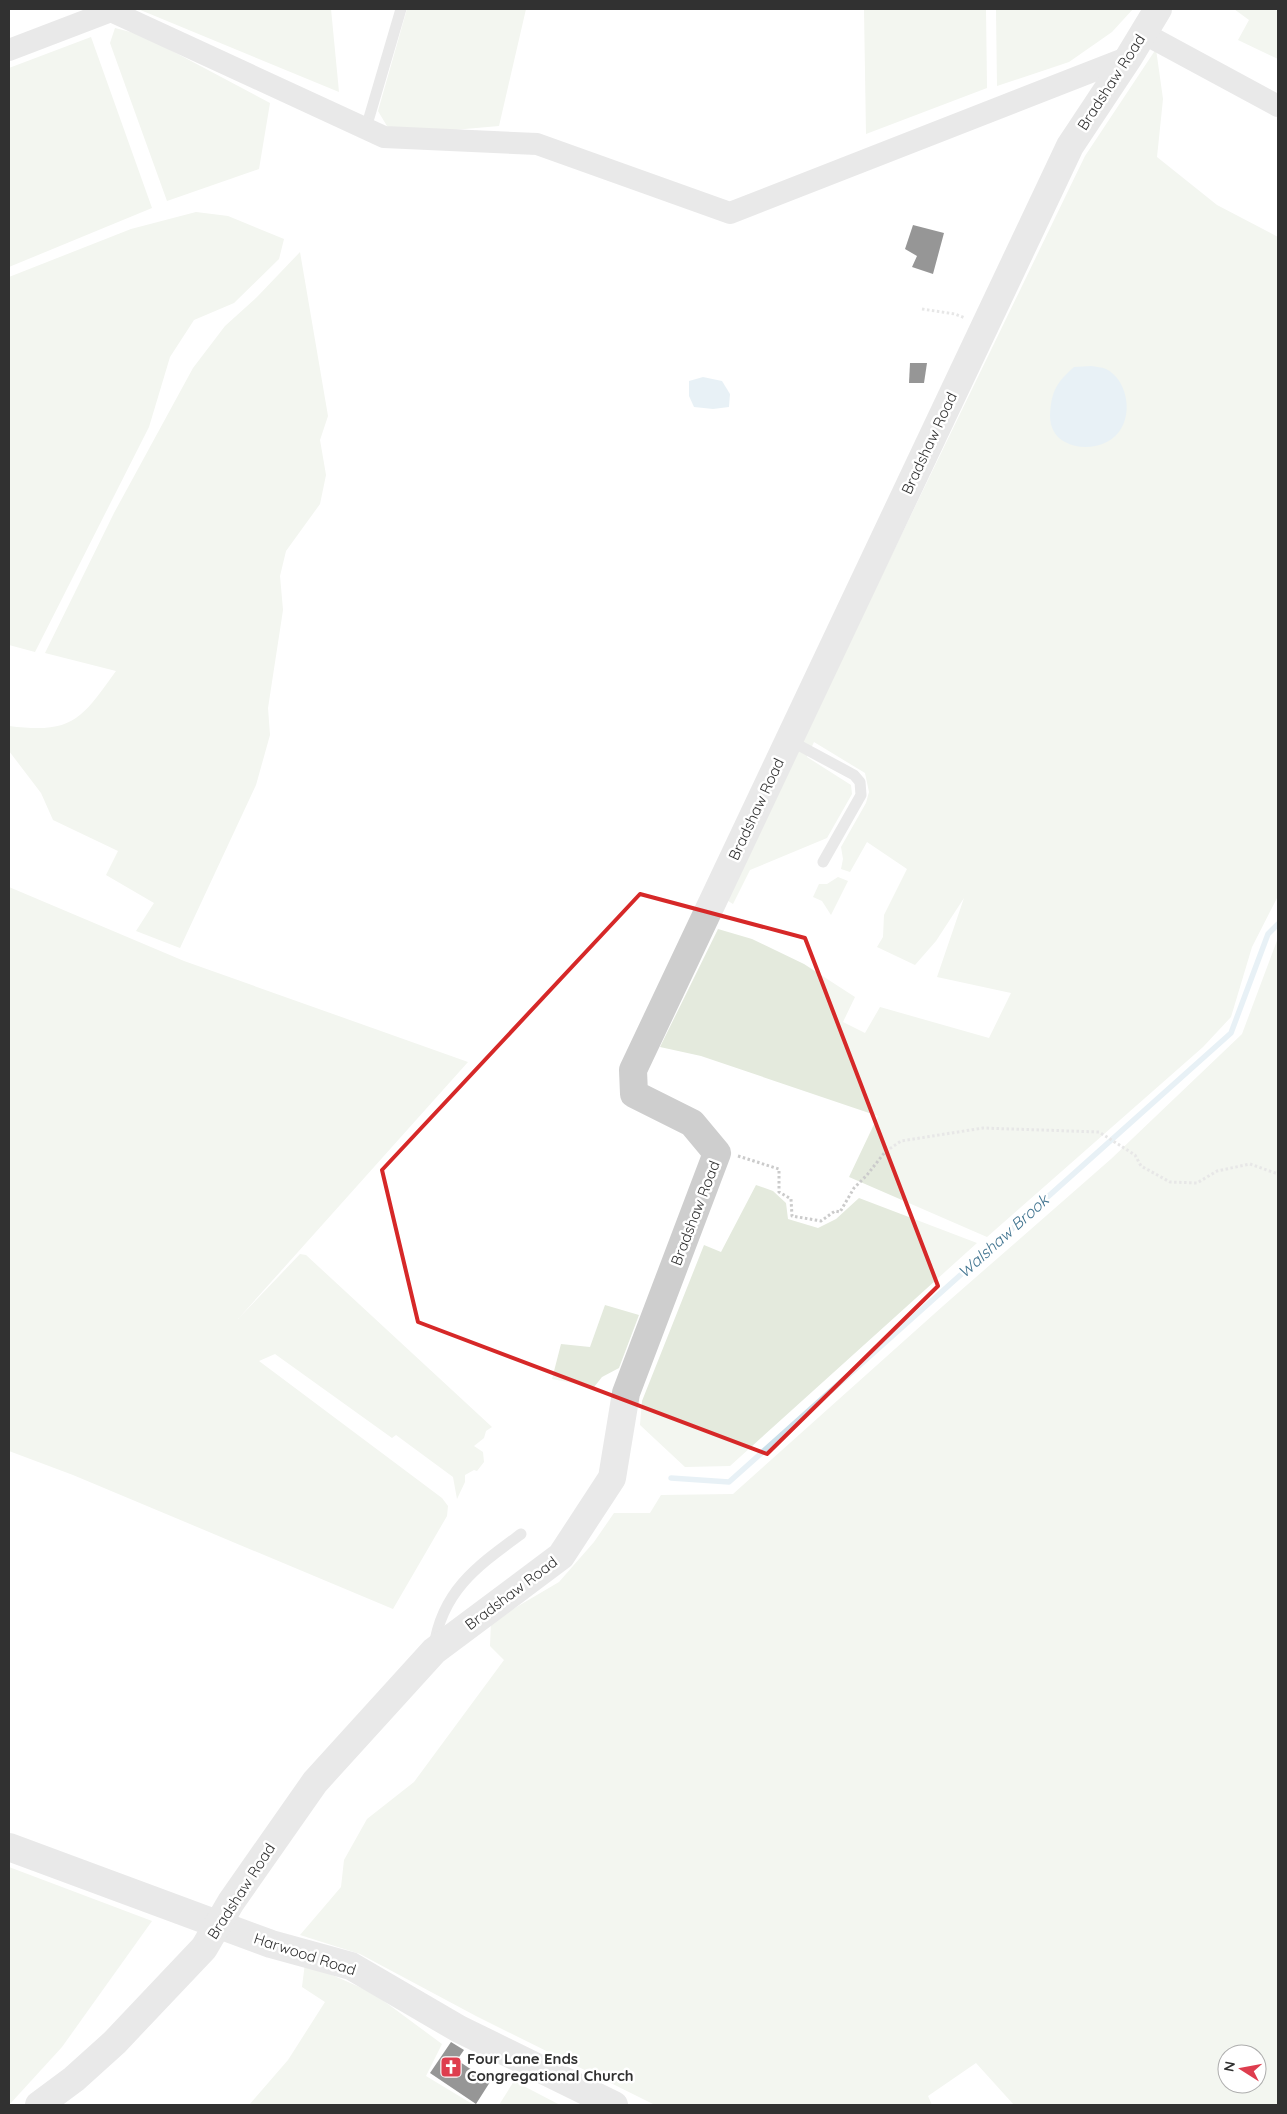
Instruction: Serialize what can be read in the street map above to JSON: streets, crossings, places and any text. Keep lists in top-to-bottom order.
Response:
{
  "streets": {
    "street": ["Bradshaw Road", "Harwood Road"]
  },
  "crossings": [
    ["Bradshaw Road", "Harwood Road"]
  ],
  "water": ["Walshaw Brook"],
  "places": {
    "church": ["Four Lane Ends Congregational Church"]
  },
  "north": "left"
}
